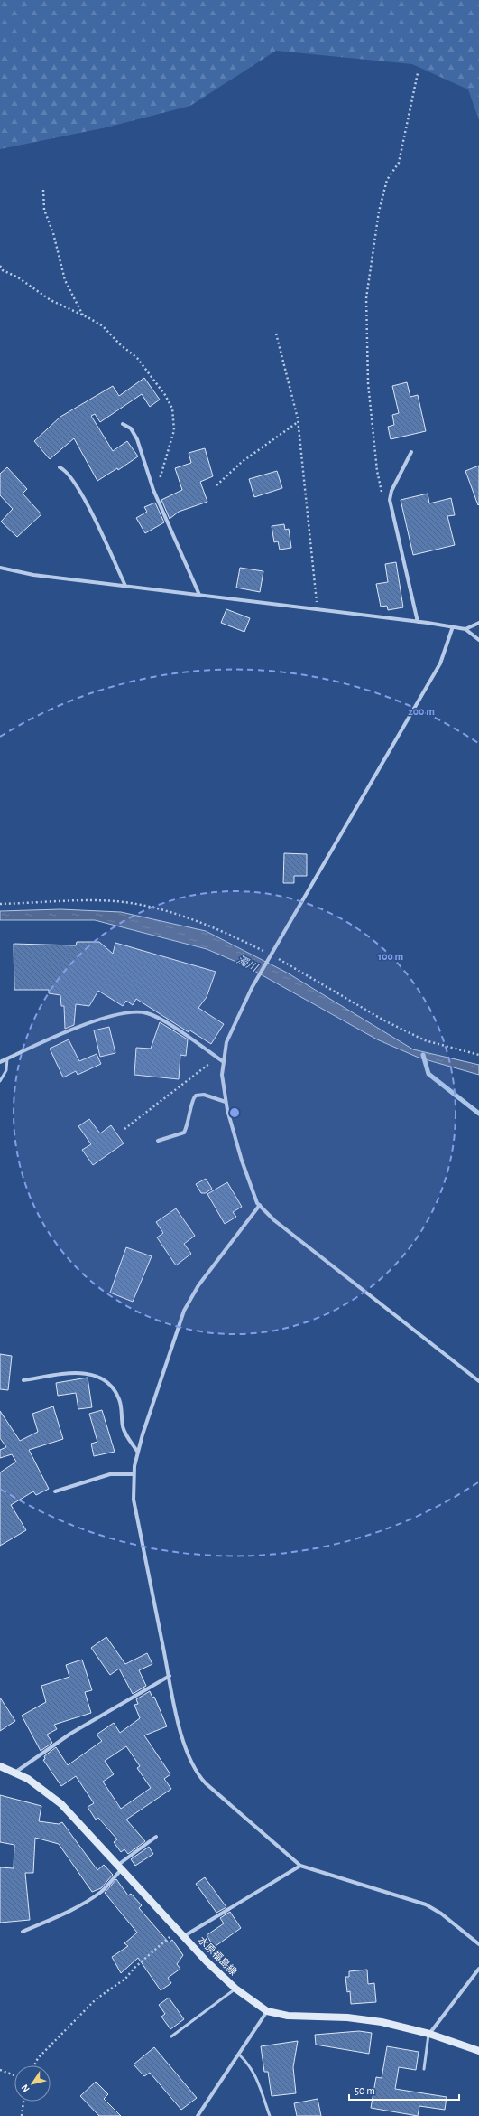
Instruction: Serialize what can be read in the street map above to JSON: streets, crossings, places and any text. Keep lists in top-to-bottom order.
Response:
{
  "streets": {
    "main road": ["水原福島線"]
  },
  "water": ["濁川"],
  "scale_bar": "50 m",
  "north": "bottom left",
  "rings": ["200 m", "100 m"]
}
